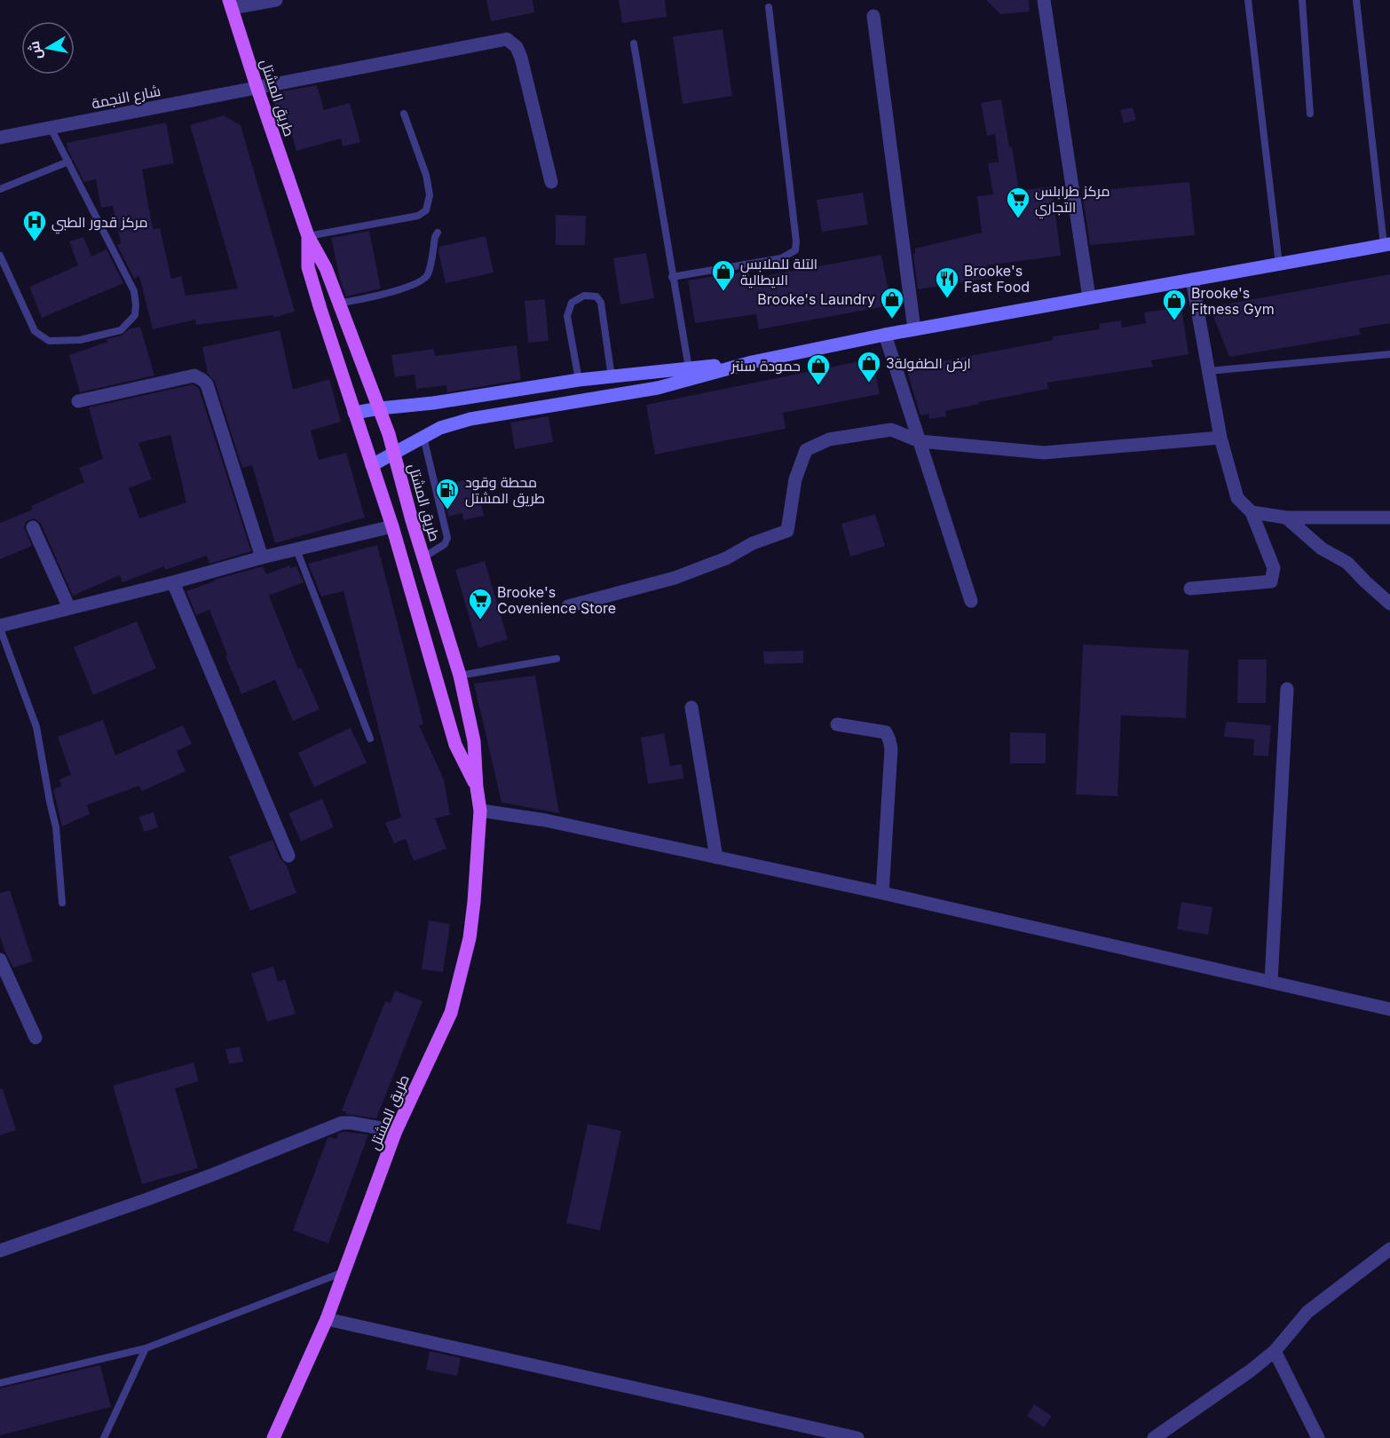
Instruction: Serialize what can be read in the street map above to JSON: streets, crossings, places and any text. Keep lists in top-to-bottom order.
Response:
{
  "streets": {
    "main road": ["طريق المشتل"],
    "street": ["شارع النجمة"]
  },
  "crossings": [
    ["شارع النجمة", "طريق المشتل"]
  ],
  "places": {
    "supermarket": ["مركز طرابلس التجاري", "Brooke's Covenience Store"],
    "hospital": ["مركز قدور الطبي"],
    "shop": [
      "التلة للملابس الايطالية",
      "Brooke's Laundry",
      "Brooke's Fitness Gym",
      "ارض الطفولة3",
      "حمودة سنتر"
    ],
    "restaurant": ["Brooke's Fast Food"],
    "fuel station": ["محطة وقود طريق المشتل"]
  },
  "north": "left"
}
